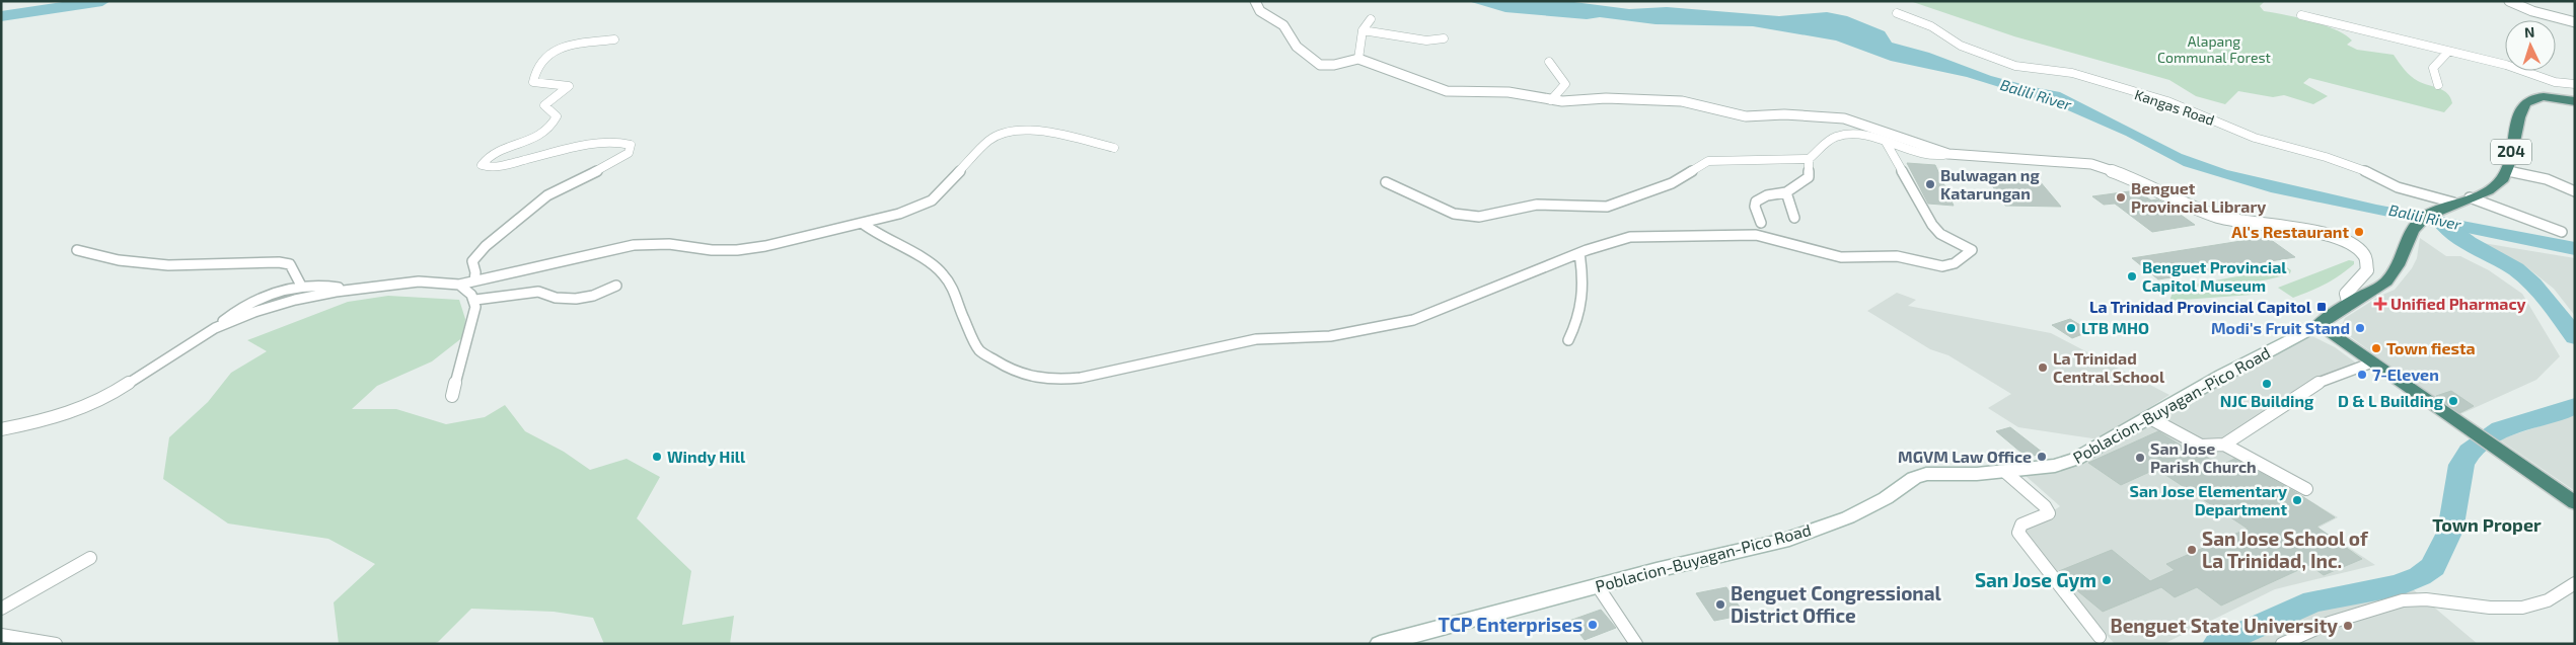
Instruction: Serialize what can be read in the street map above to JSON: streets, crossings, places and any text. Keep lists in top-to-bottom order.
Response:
{
  "streets": {
    "highway": ["204"],
    "main road": ["Poblacion-Buyagan-Pico Road"],
    "street": ["Kangas Road"]
  },
  "crossings": [
    ["Kangas Road", "204"],
    ["204", "Poblacion-Buyagan-Pico Road"]
  ],
  "districts": ["Town Proper"],
  "water": ["Balili River"],
  "parks": ["Alapang Communal Forest"],
  "places": {
    "other": [
      "Bulwagan ng Katarungan",
      "Benguet Provincial Library",
      "Al's Restaurant",
      "Benguet Provincial Capitol Museum",
      "LTB MHO",
      "Modi's Fruit Stand",
      "Town fiesta",
      "La Trinidad Central School",
      "7-Eleven",
      "NJC Building",
      "D & L Building",
      "Windy Hill",
      "MGVM Law Office",
      "San Jose Parish Church",
      "San Jose Elementary Department",
      "San Jose School of La Trinidad, Inc.",
      "San Jose Gym",
      "Benguet Congressional District Office",
      "TCP Enterprises",
      "Benguet State University"
    ],
    "health": ["Unified Pharmacy"],
    "transit": ["La Trinidad Provincial Capitol"]
  },
  "north": "top"
}
